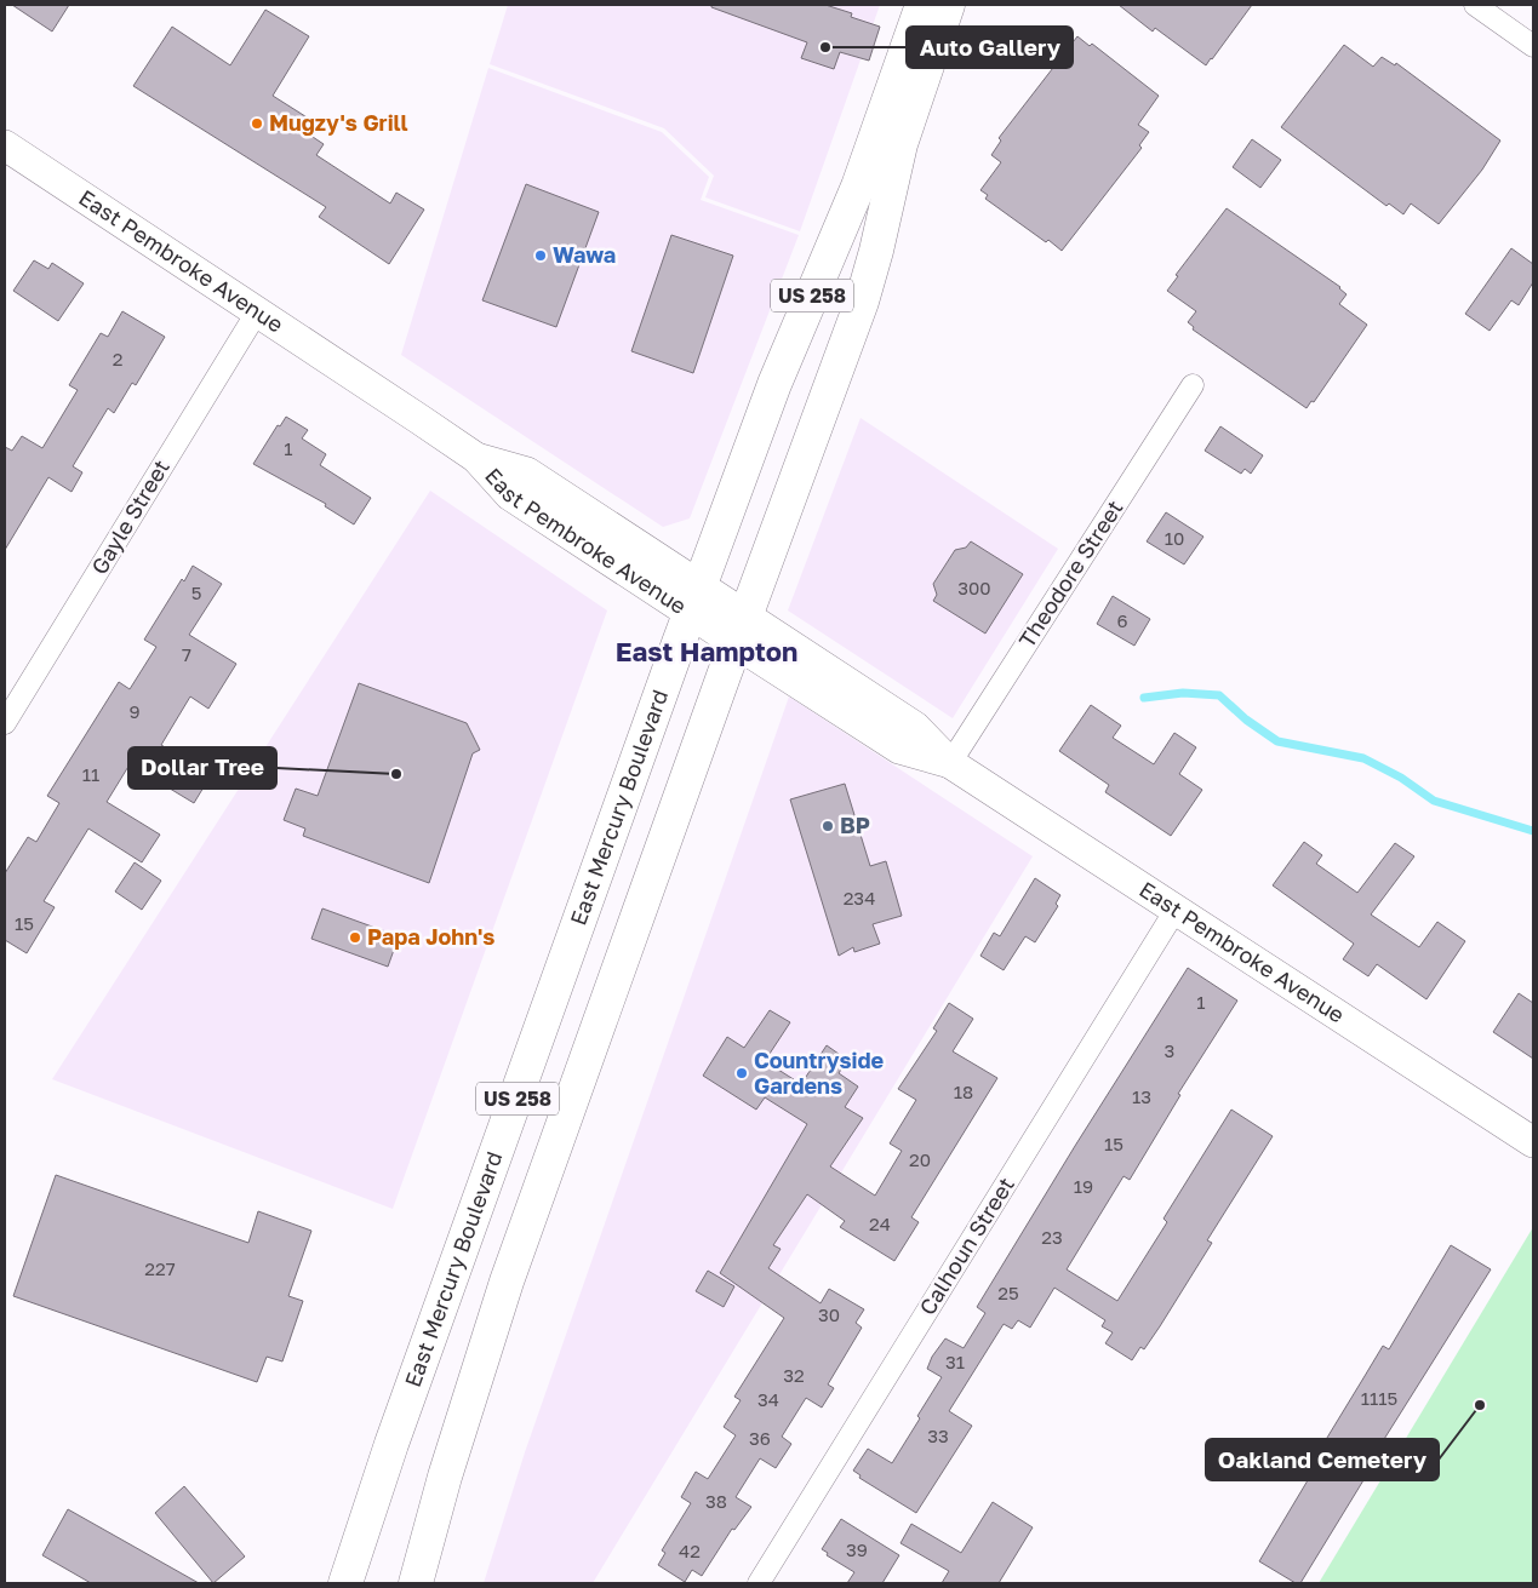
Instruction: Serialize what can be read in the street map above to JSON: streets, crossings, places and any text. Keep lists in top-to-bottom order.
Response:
{
  "streets": {
    "main road": ["East Pembroke Avenue", "US 258", "East Mercury Boulevard"],
    "street": ["Gayle Street", "Theodore Street", "Calhoun Street"]
  },
  "crossings": [
    ["East Pembroke Avenue", "US 258"],
    ["East Pembroke Avenue", "Gayle Street"],
    ["East Pembroke Avenue", "Theodore Street"],
    ["East Pembroke Avenue", "East Mercury Boulevard"],
    ["East Pembroke Avenue", "Calhoun Street"]
  ],
  "districts": ["East Hampton"],
  "places": [
    "Auto Gallery",
    "Mugzy's Grill",
    "Wawa",
    "Dollar Tree",
    "BP",
    "Papa John's",
    "Countryside Gardens",
    "Oakland Cemetery"
  ],
  "house_numbers": [
    "2",
    "1",
    "10",
    "300",
    "5",
    "6",
    "7",
    "9",
    "11",
    "234",
    "15",
    "1",
    "3",
    "18",
    "13",
    "15",
    "20",
    "19",
    "24",
    "23",
    "227",
    "25",
    "30",
    "31",
    "32",
    "1115",
    "34",
    "33",
    "36",
    "38",
    "39",
    "42"
  ]
}
